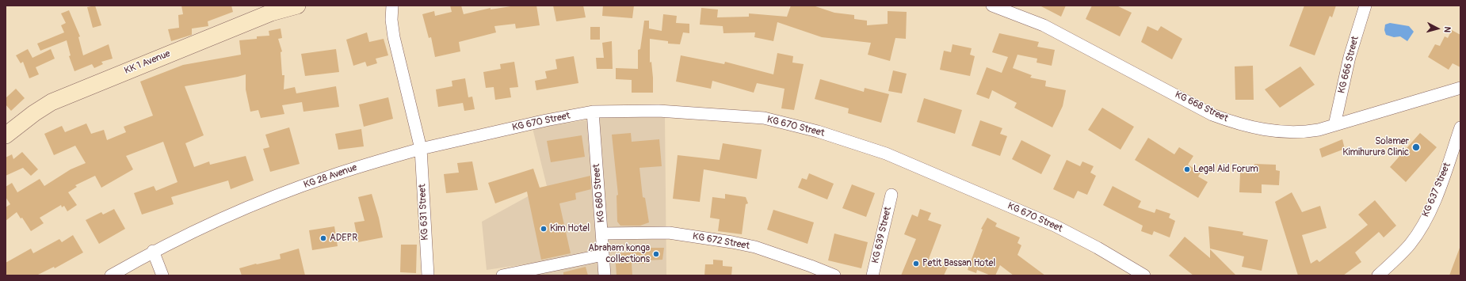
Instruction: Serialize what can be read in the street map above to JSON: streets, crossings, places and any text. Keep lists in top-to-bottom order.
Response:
{
  "streets": {
    "main road": ["KK 1 Avenue"],
    "street": [
      "KG 666 Street",
      "KG 668 Street",
      "KG 670 Street",
      "KG 28 Avenue",
      "KG 637 Street",
      "KG 680 Street",
      "KG 631 Street",
      "KG 639 Street",
      "KG 672 Street"
    ]
  },
  "crossings": [
    ["KG 666 Street", "KG 668 Street"],
    ["KG 670 Street", "KG 28 Avenue"],
    ["KG 670 Street", "KG 680 Street"],
    ["KG 670 Street", "KG 631 Street"],
    ["KG 28 Avenue", "KG 631 Street"],
    ["KG 680 Street", "KG 672 Street"]
  ],
  "places": [
    "Solamer Kimihurura Clinic",
    "Legal Aid Forum",
    "Kim Hotel",
    "ADEPR",
    "Abraham konga collections",
    "Petit Bassan Hotel"
  ],
  "north": "right"
}
